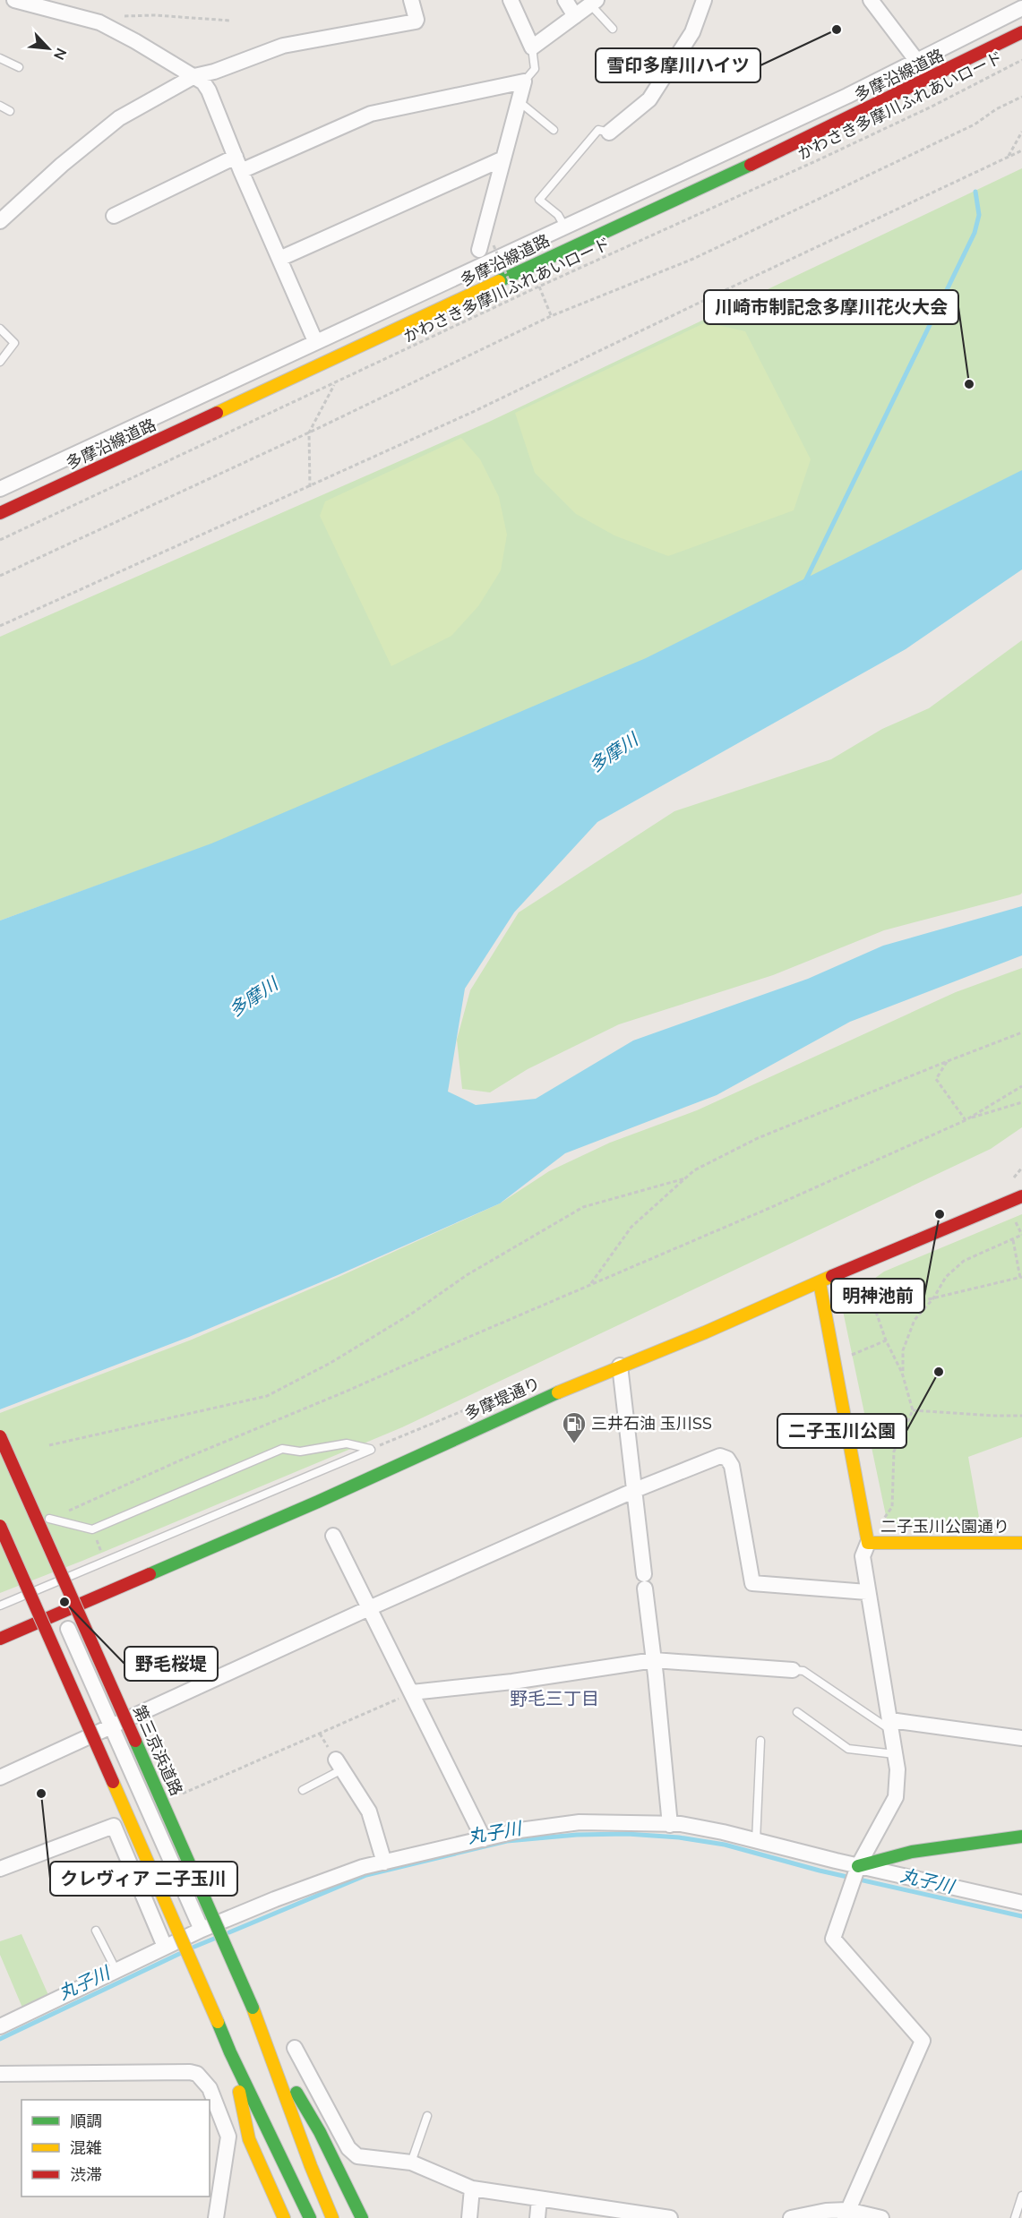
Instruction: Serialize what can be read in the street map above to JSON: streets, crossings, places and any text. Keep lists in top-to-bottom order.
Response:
{
  "streets": {
    "main road": [
      "多摩沿線道路",
      "多摩堤通り",
      "二子玉川公園通り",
      "第三京浜道路"
    ],
    "path": ["かわさき多摩川ふれあいロード"]
  },
  "districts": ["野毛三丁目"],
  "water": ["多摩川", "丸子川"],
  "places": {
    "other": [
      "雪印多摩川ハイツ",
      "川崎市制記念多摩川花火大会",
      "明神池前",
      "二子玉川公園",
      "野毛桜堤",
      "クレヴィア 二子玉川"
    ],
    "fuel station": ["三井石油 玉川SS"]
  },
  "legend": ["順調", "混雑", "渋滞"],
  "north": "bottom right"
}
